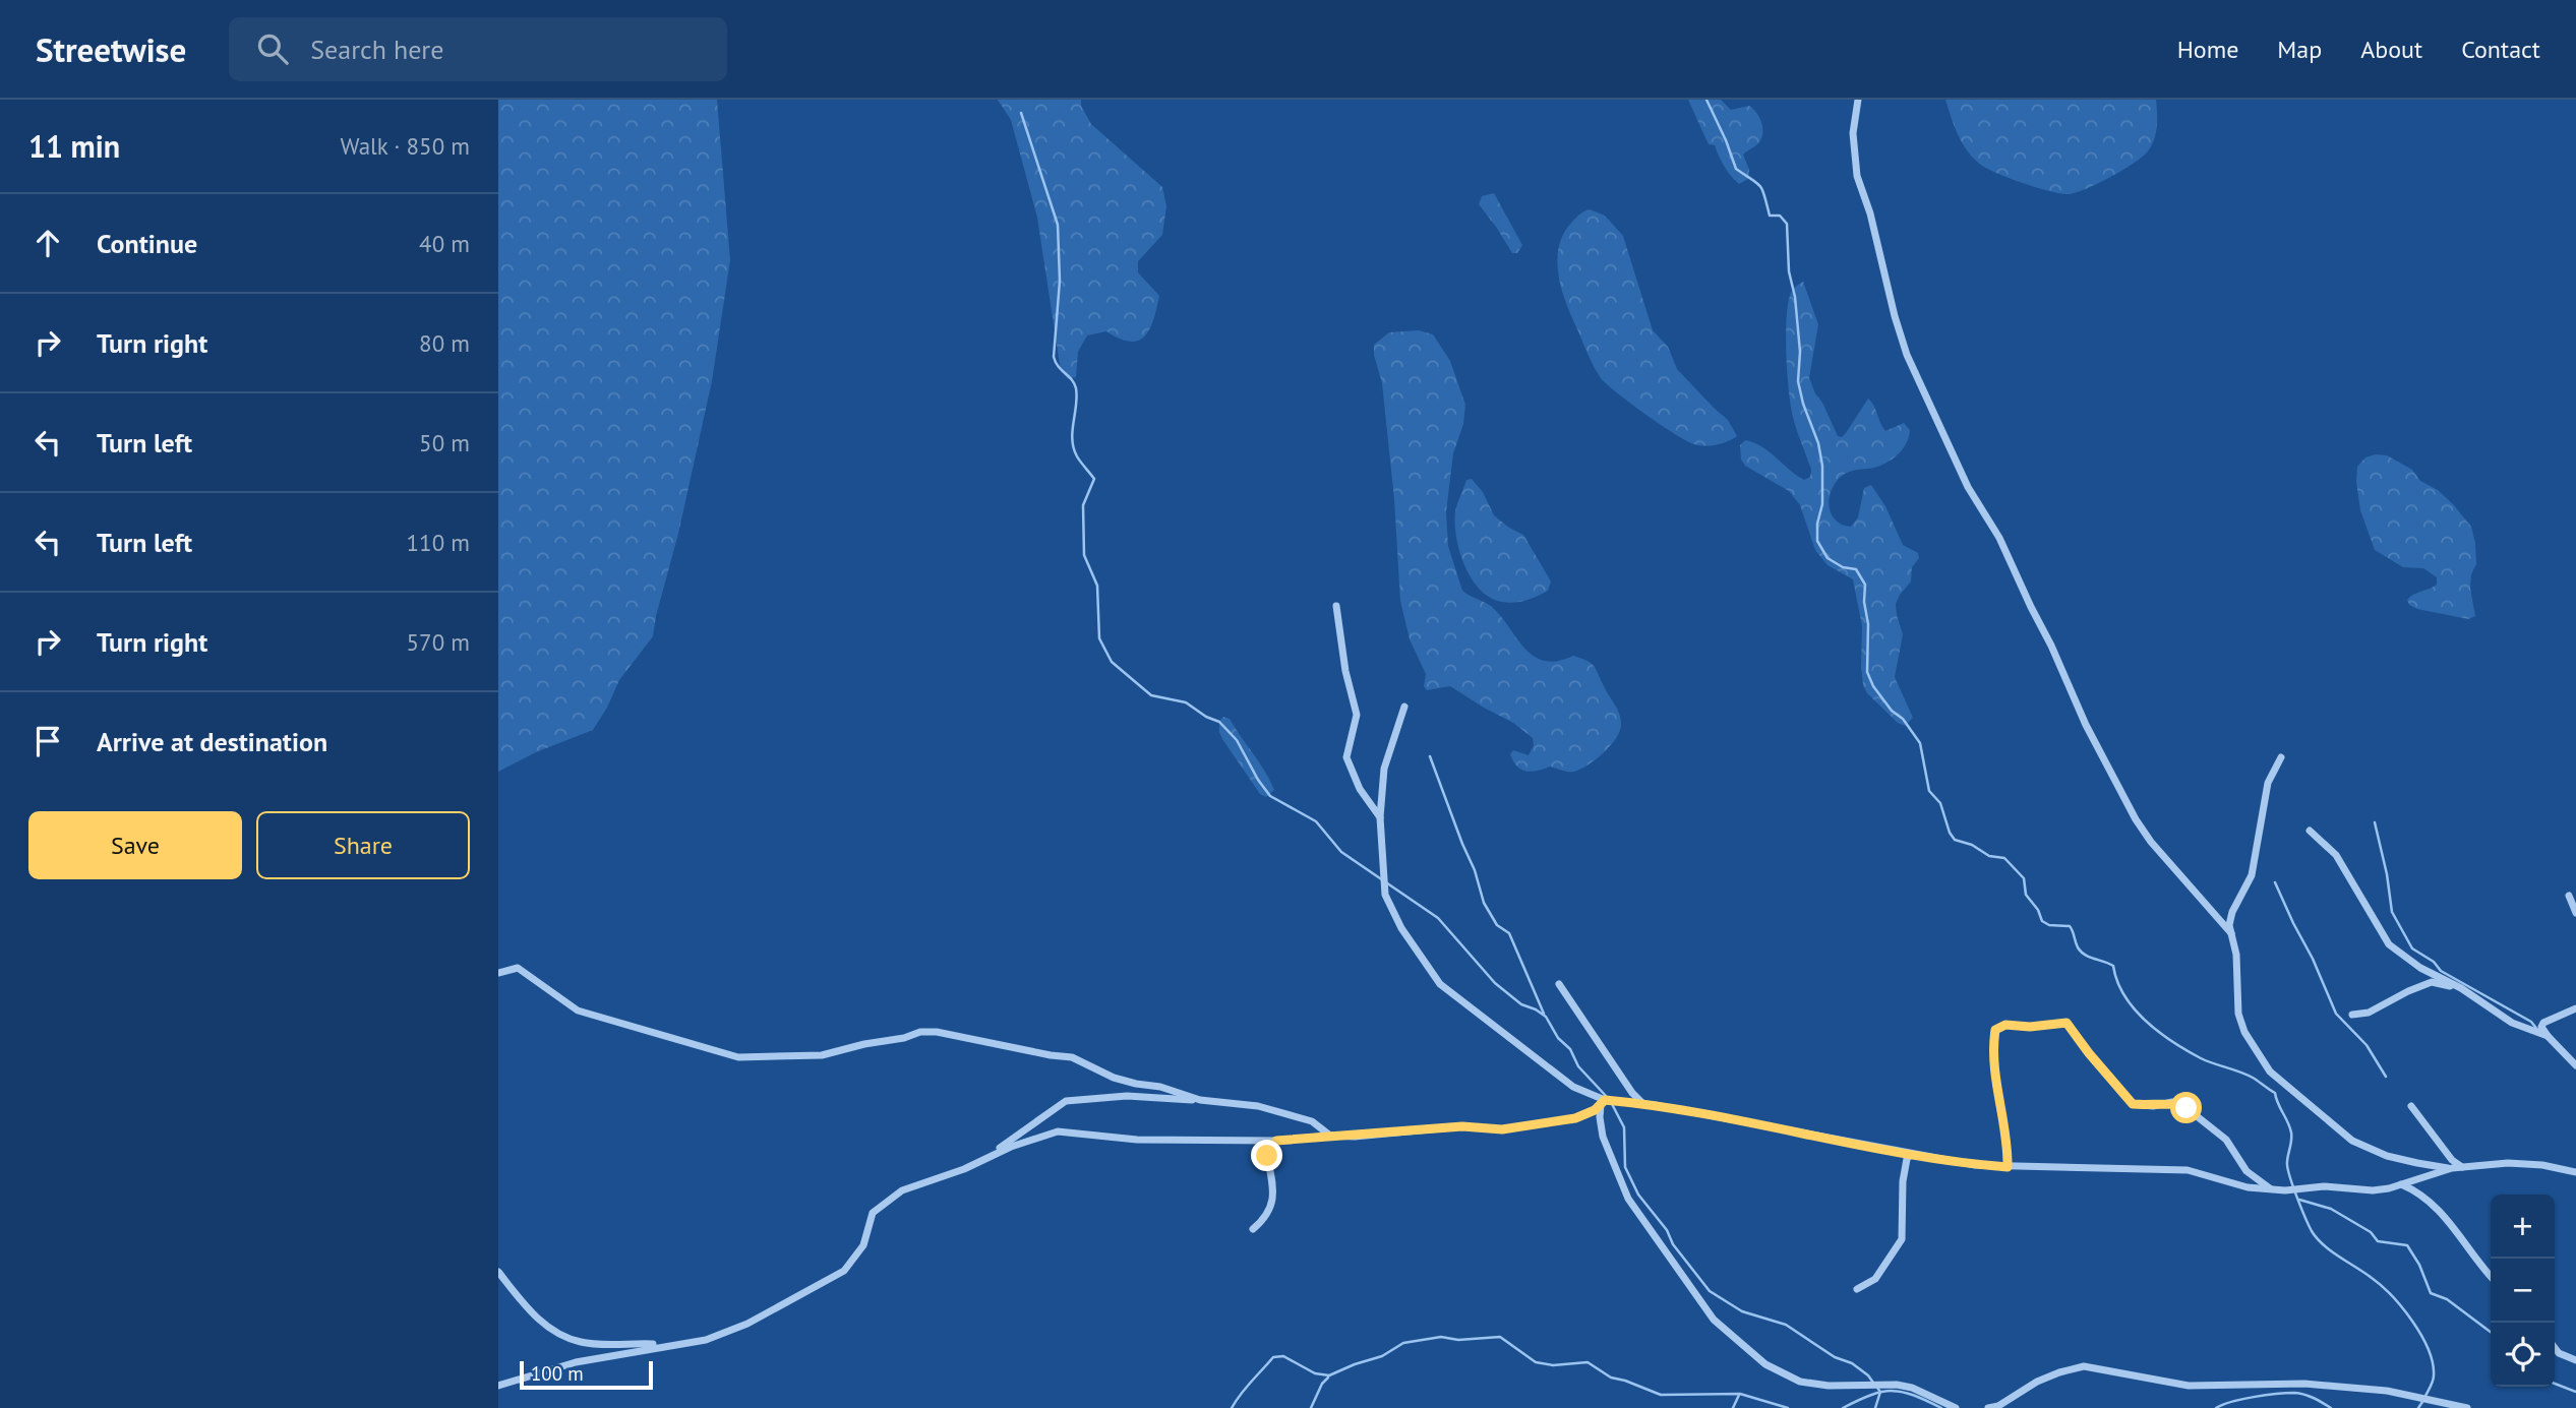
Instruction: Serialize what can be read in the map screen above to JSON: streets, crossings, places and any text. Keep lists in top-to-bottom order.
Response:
{
  "scale_bar": "100 m",
  "page": {
    "header": "Streetwise",
    "search": "Search here",
    "nav": [
      "Home",
      "Map",
      "About",
      "Contact"
    ],
    "heading": ["11 min", "Walk · 850 m"],
    "list": [
      ["Continue", "40 m"],
      ["Turn right", "80 m"],
      ["Turn left", "50 m"],
      ["Turn left", "110 m"],
      ["Turn right", "570 m"],
      "Arrive at destination"
    ],
    "buttons": ["Save", "Share"],
    "map_buttons": ["+", "−"],
    "scale": "100 m"
  }
}
